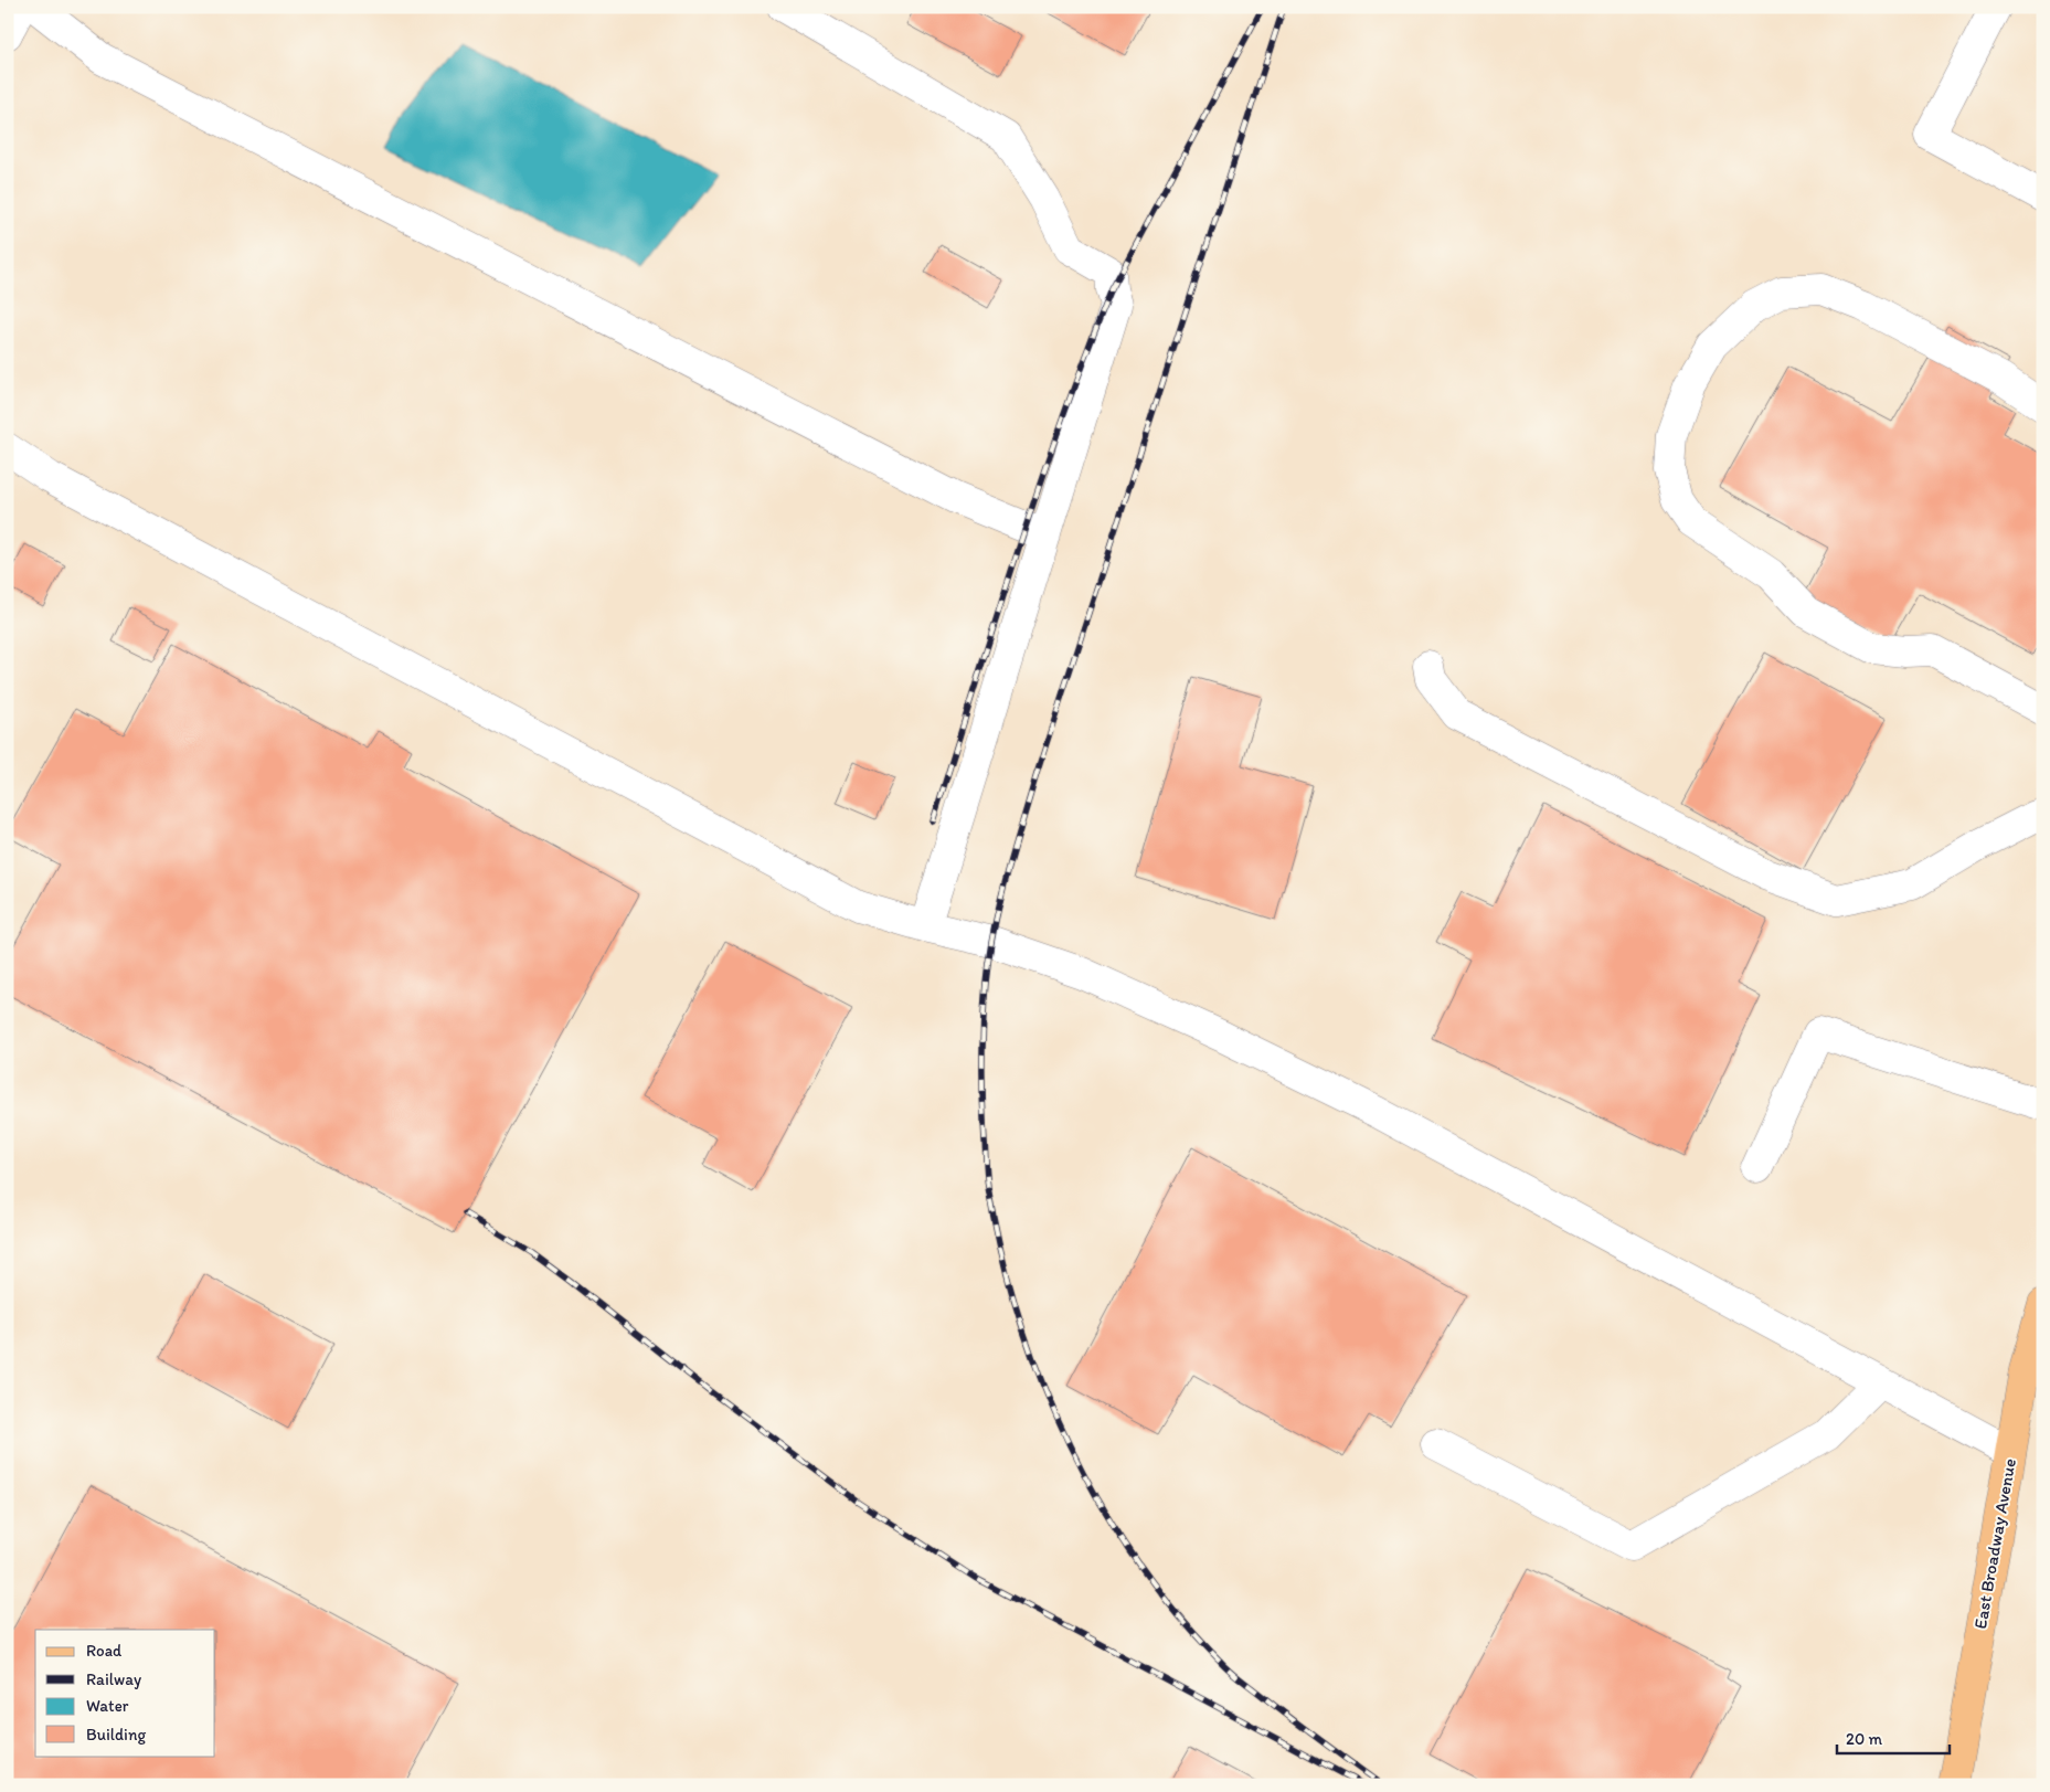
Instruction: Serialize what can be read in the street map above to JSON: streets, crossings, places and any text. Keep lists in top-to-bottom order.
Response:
{
  "streets": {
    "main road": ["East Broadway Avenue"]
  },
  "legend": [
    "Road",
    "Railway",
    "Water",
    "Building"
  ],
  "scale_bar": "20 m"
}
